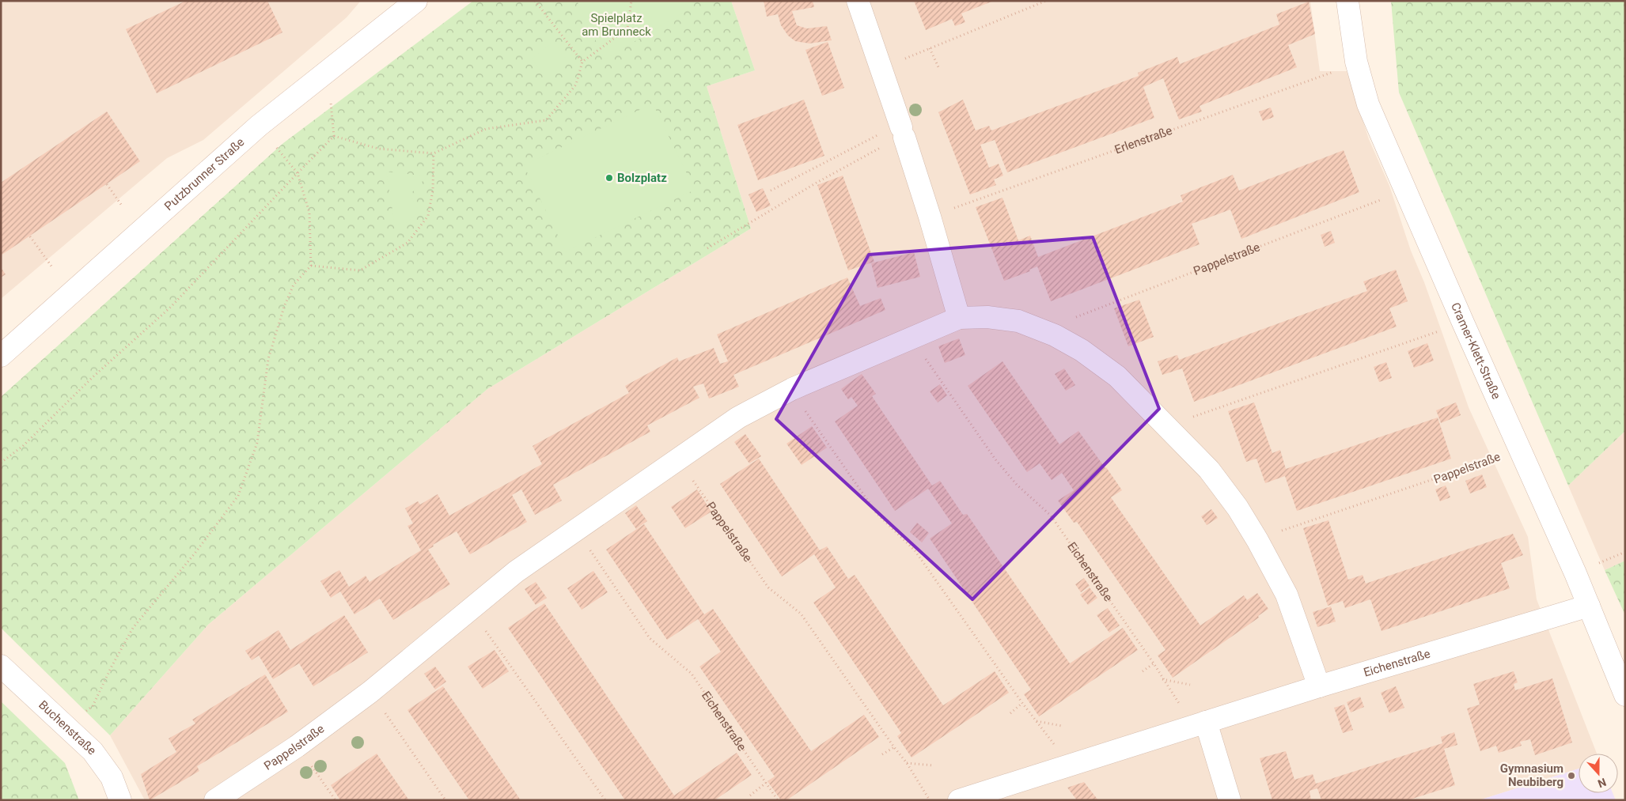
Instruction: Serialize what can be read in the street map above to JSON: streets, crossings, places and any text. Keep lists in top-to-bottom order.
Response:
{
  "streets": {
    "street": [
      "Putzbrunner Straße",
      "Pappelstraße",
      "Cramer-Klett-Straße",
      "Eichenstraße",
      "Buchenstraße"
    ],
    "path": ["Erlenstraße"]
  },
  "crossings": [
    ["Erlenstraße", "Cramer-Klett-Straße"],
    ["Pappelstraße", "Cramer-Klett-Straße"],
    ["Pappelstraße", "Eichenstraße"],
    ["Cramer-Klett-Straße", "Eichenstraße"]
  ],
  "parks": ["Spielplatz am Brunneck"],
  "places": ["Bolzplatz", "Gymnasium Neubiberg"],
  "north": "bottom"
}
